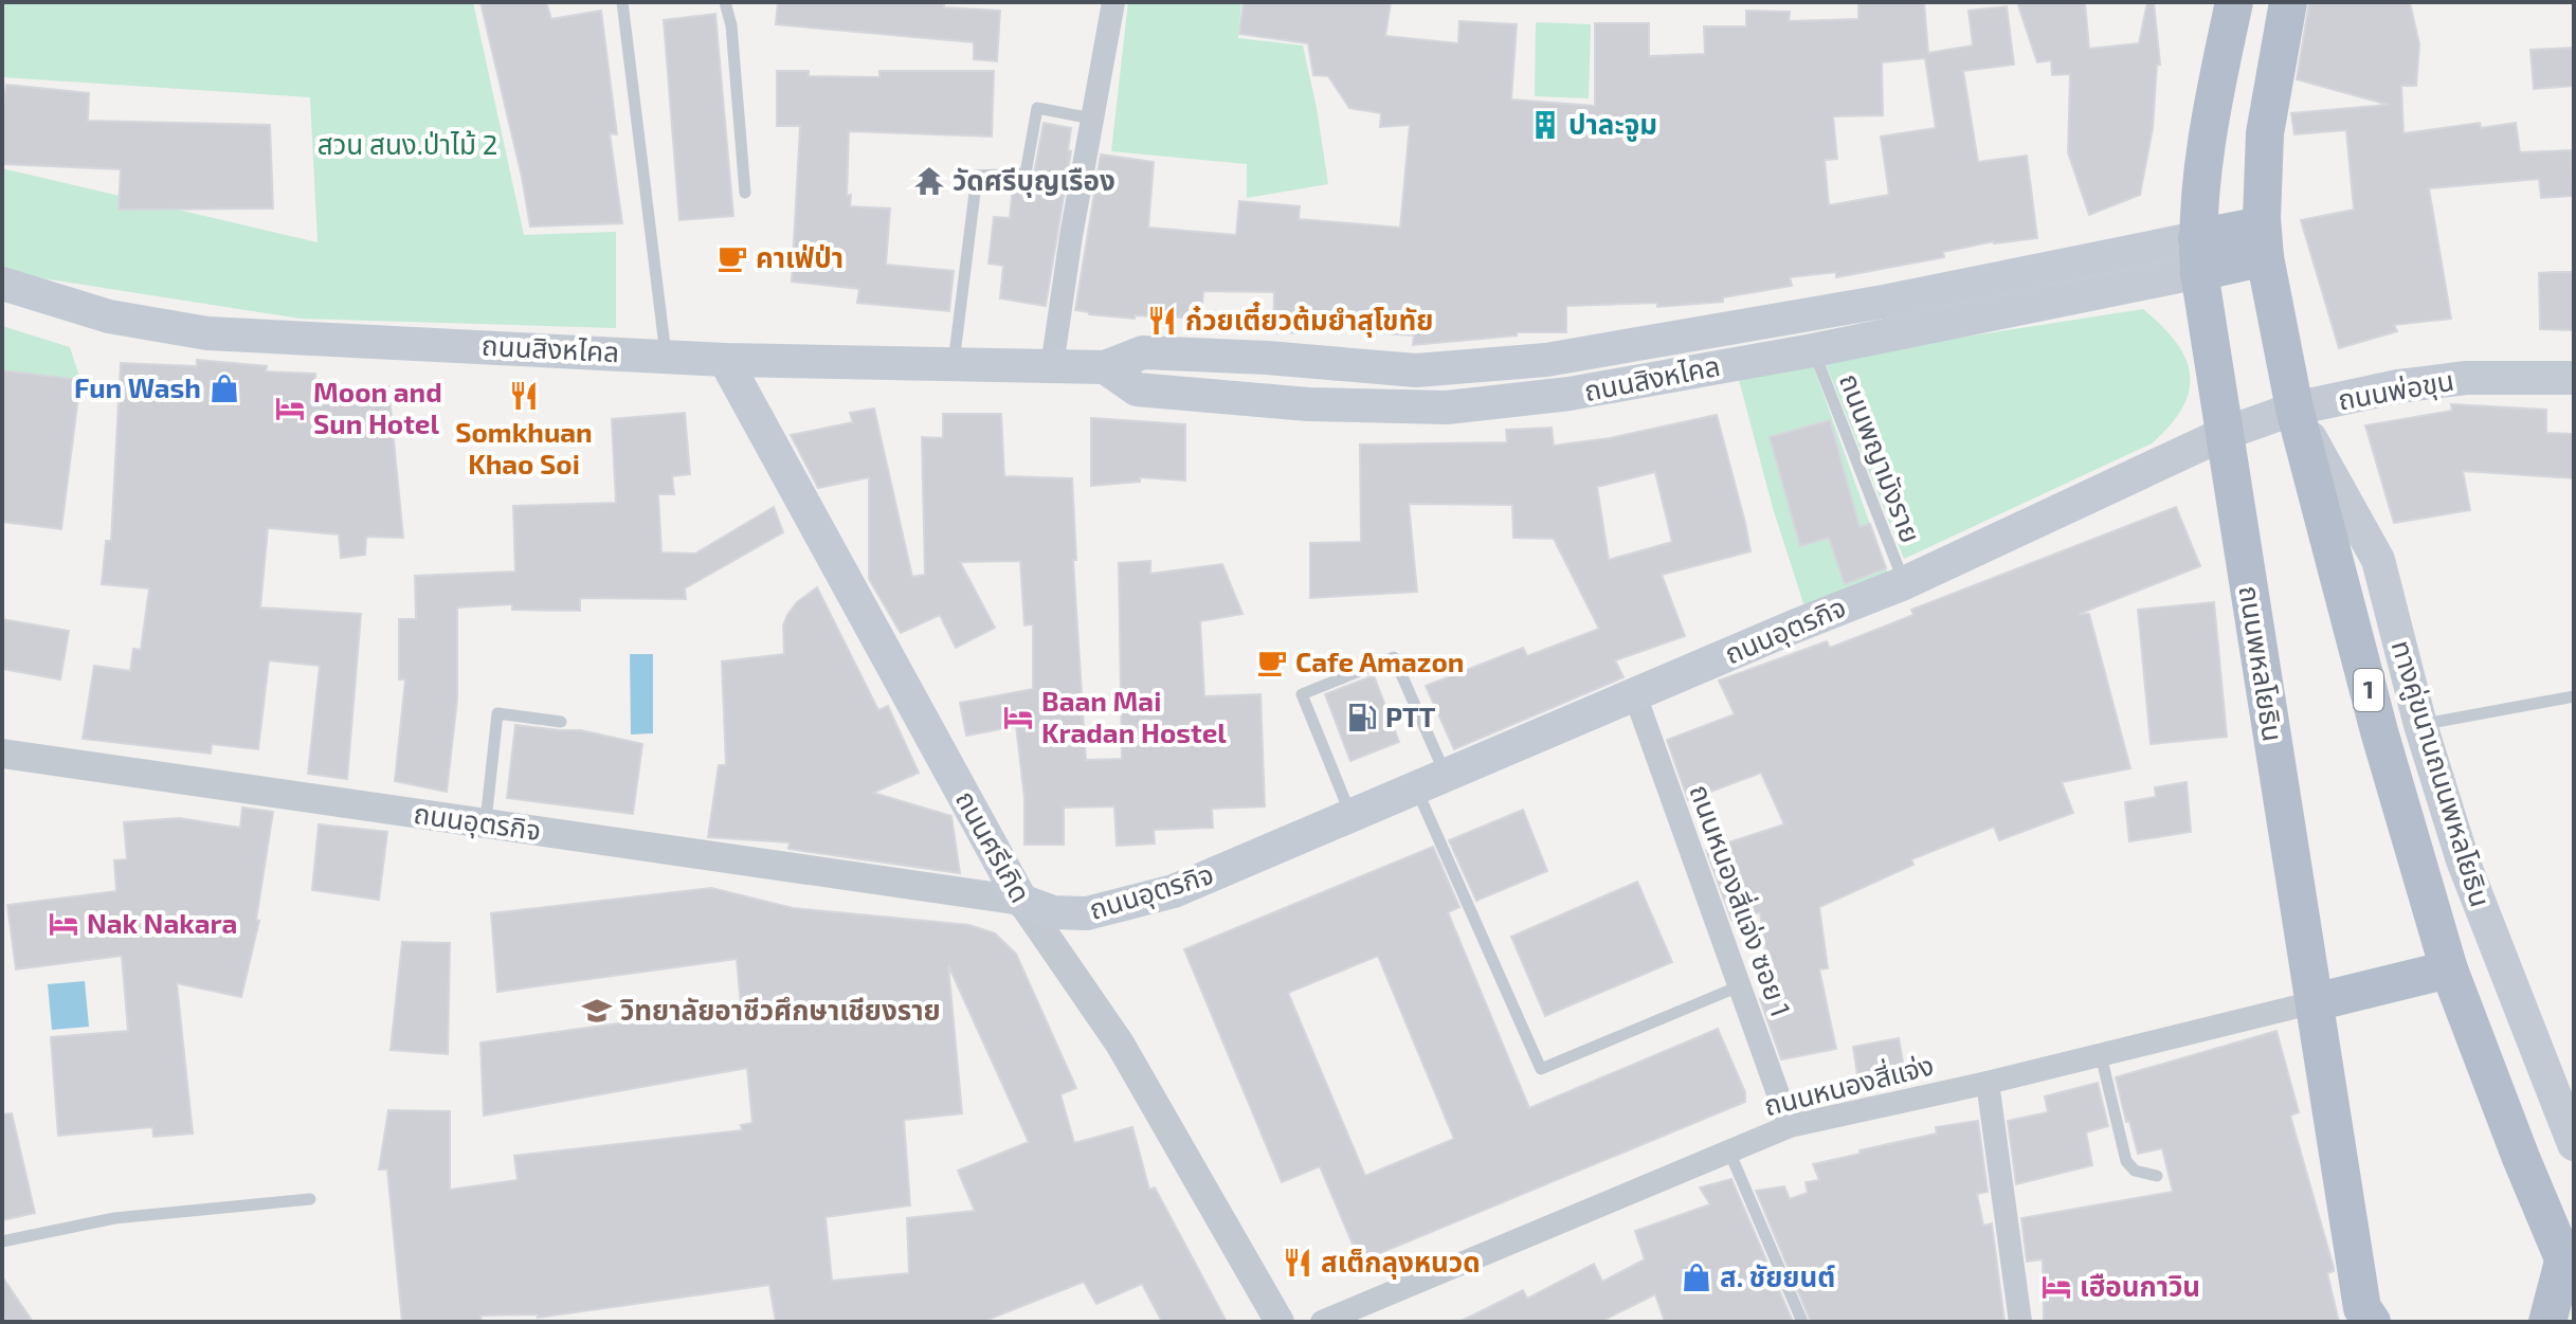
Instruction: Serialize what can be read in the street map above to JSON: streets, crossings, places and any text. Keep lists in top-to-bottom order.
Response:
{
  "streets": {
    "main road": [
      "ถนนสิงหไคล",
      "ถนนพ่อขุน",
      "ถนนอุตรกิจ",
      "ถนนพหลโยธิน",
      "1",
      "ทางคู่ขนานถนนพหลโยธิน",
      "ถนนศรีเกิด"
    ],
    "street": ["ถนนหนองสี่แจ่ง ซอย 1", "ถนนหนองสี่แจ่ง"],
    "lane": ["ถนนพญามังราย"]
  },
  "crossings": [
    ["ถนนสิงหไคล", "ถนนพญามังราย"],
    ["ถนนสิงหไคล", "ถนนพหลโยธิน"],
    ["ถนนสิงหไคล", "ถนนศรีเกิด"],
    ["ถนนพ่อขุน", "ถนนอุตรกิจ"],
    ["ถนนพ่อขุน", "ถนนพหลโยธิน"],
    ["ถนนพ่อขุน", "1"],
    ["ถนนพ่อขุน", "ทางคู่ขนานถนนพหลโยธิน"],
    ["ถนนพญามังราย", "ถนนอุตรกิจ"],
    ["ถนนอุตรกิจ", "ถนนพหลโยธิน"],
    ["ถนนอุตรกิจ", "ถนนศรีเกิด"],
    ["ถนนอุตรกิจ", "ถนนหนองสี่แจ่ง ซอย 1"],
    ["ถนนพหลโยธิน", "ถนนหนองสี่แจ่ง"],
    ["1", "ทางคู่ขนานถนนพหลโยธิน"],
    ["ถนนหนองสี่แจ่ง ซอย 1", "ถนนหนองสี่แจ่ง"]
  ],
  "parks": ["สวน สนง.ป่าไม้ 2"],
  "places": {
    "building": ["ปาละจูม"],
    "temple": ["วัดศรีบุญเรือง"],
    "cafe": ["คาเฟ่ป่า", "Cafe Amazon"],
    "restaurant": ["ก๋วยเตี๋ยวต้มยำสุโขทัย", "Somkhuan Khao Soi", "สเต็กลุงหนวด"],
    "shop": ["Fun Wash", "ส. ชัยยนต์"],
    "hotel": [
      "Moon and Sun Hotel",
      "Baan Mai Kradan Hostel",
      "Nak Nakara",
      "เฮือนกาวิน"
    ],
    "fuel station": ["PTT"],
    "school or university": ["วิทยาลัยอาชีวศึกษาเชียงราย"]
  }
}
